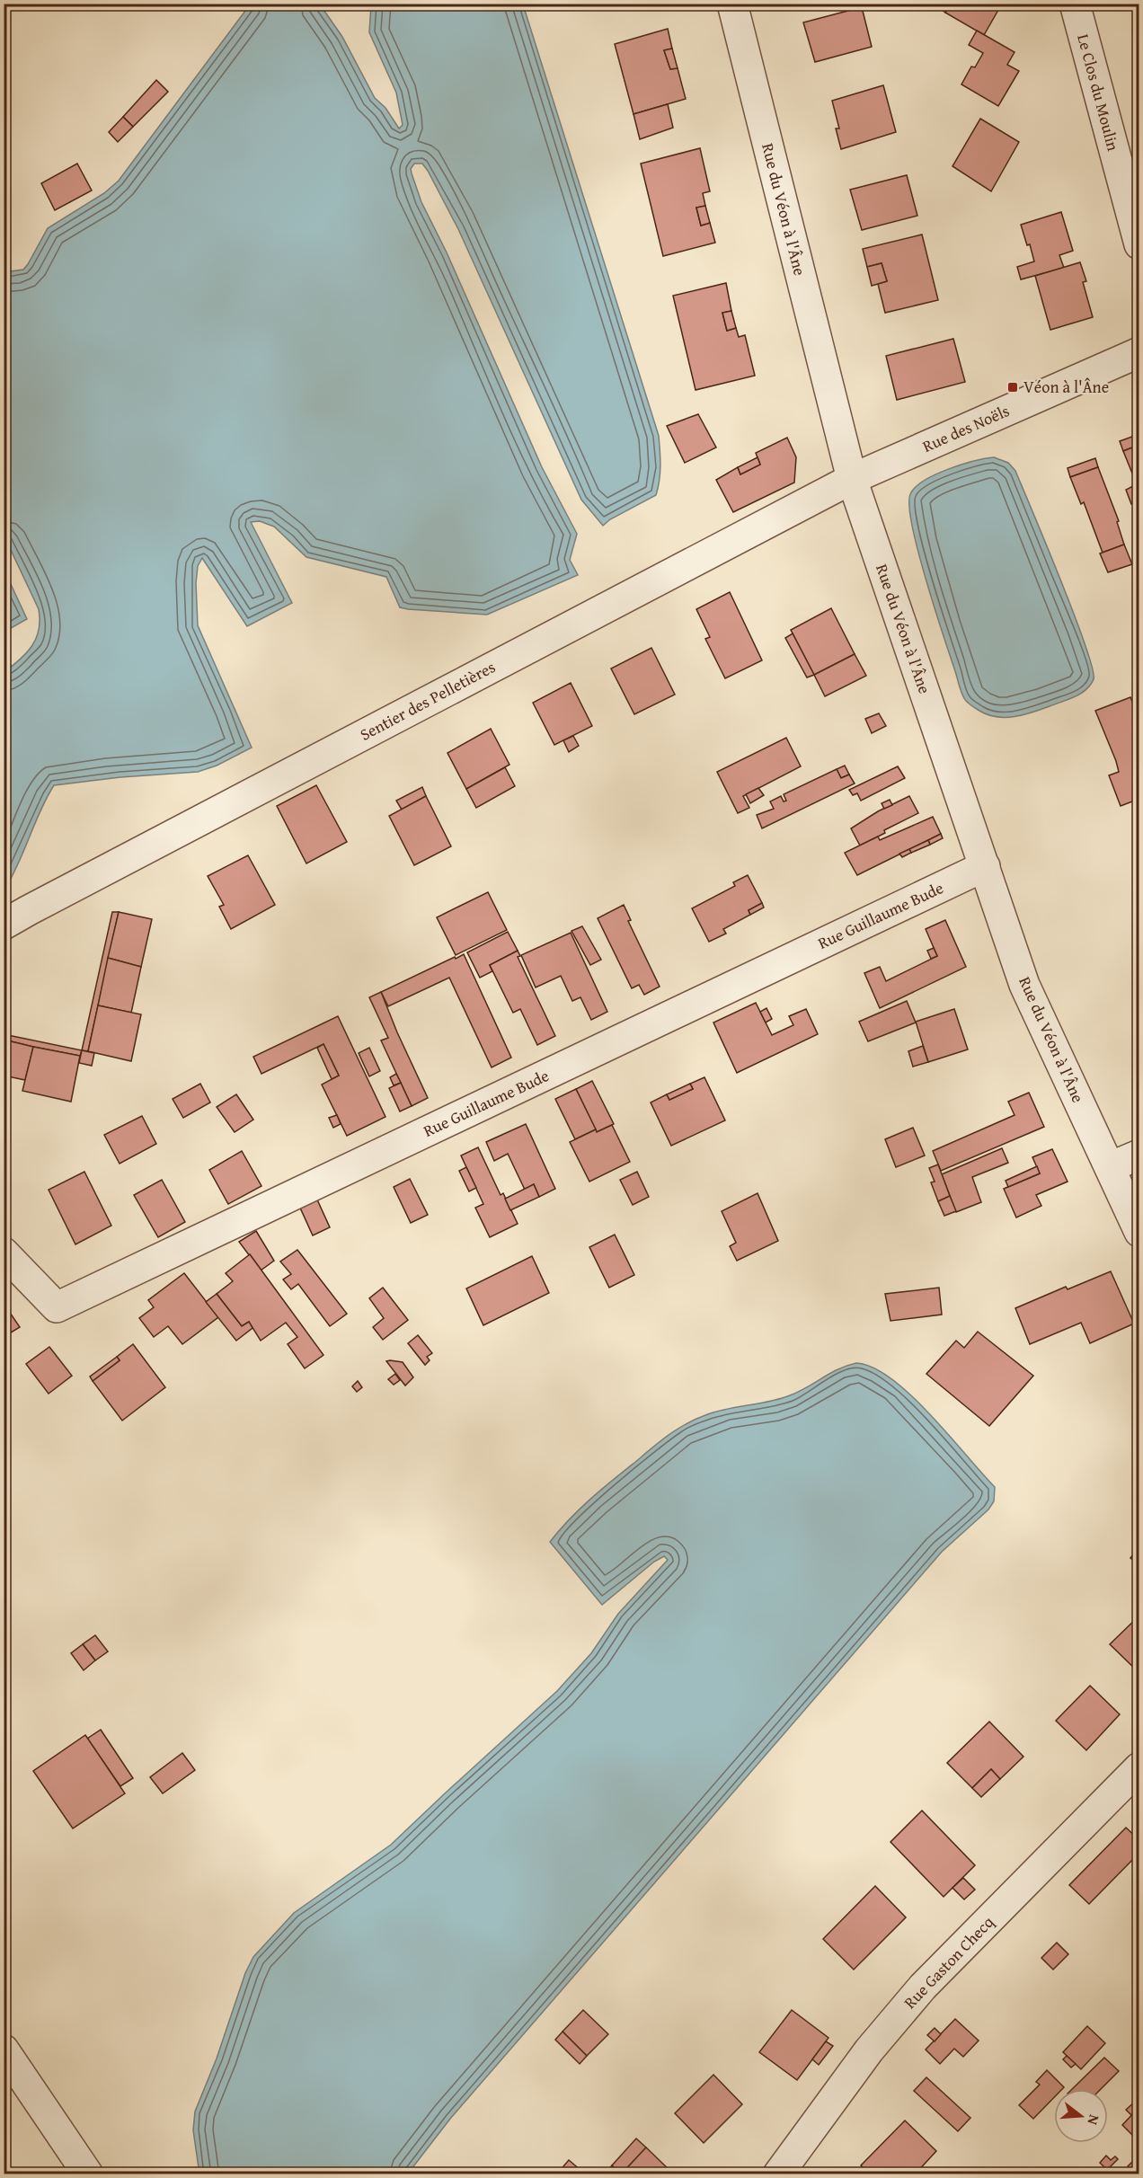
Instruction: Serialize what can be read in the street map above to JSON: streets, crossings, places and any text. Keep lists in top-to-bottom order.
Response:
{
  "streets": {
    "street": [
      "Le Clos du Moulin",
      "Rue du Véon à l'Âne",
      "Rue des Noëls",
      "Sentier des Pelletières",
      "Rue Guillaume Bude",
      "Rue Gaston Checq"
    ]
  },
  "crossings": [
    ["Rue du Véon à l'Âne", "Rue des Noëls"],
    ["Rue du Véon à l'Âne", "Sentier des Pelletières"],
    ["Rue du Véon à l'Âne", "Rue Guillaume Bude"],
    ["Rue des Noëls", "Sentier des Pelletières"]
  ],
  "places": {
    "transit": ["Véon à l'Âne"]
  },
  "north": "right"
}
